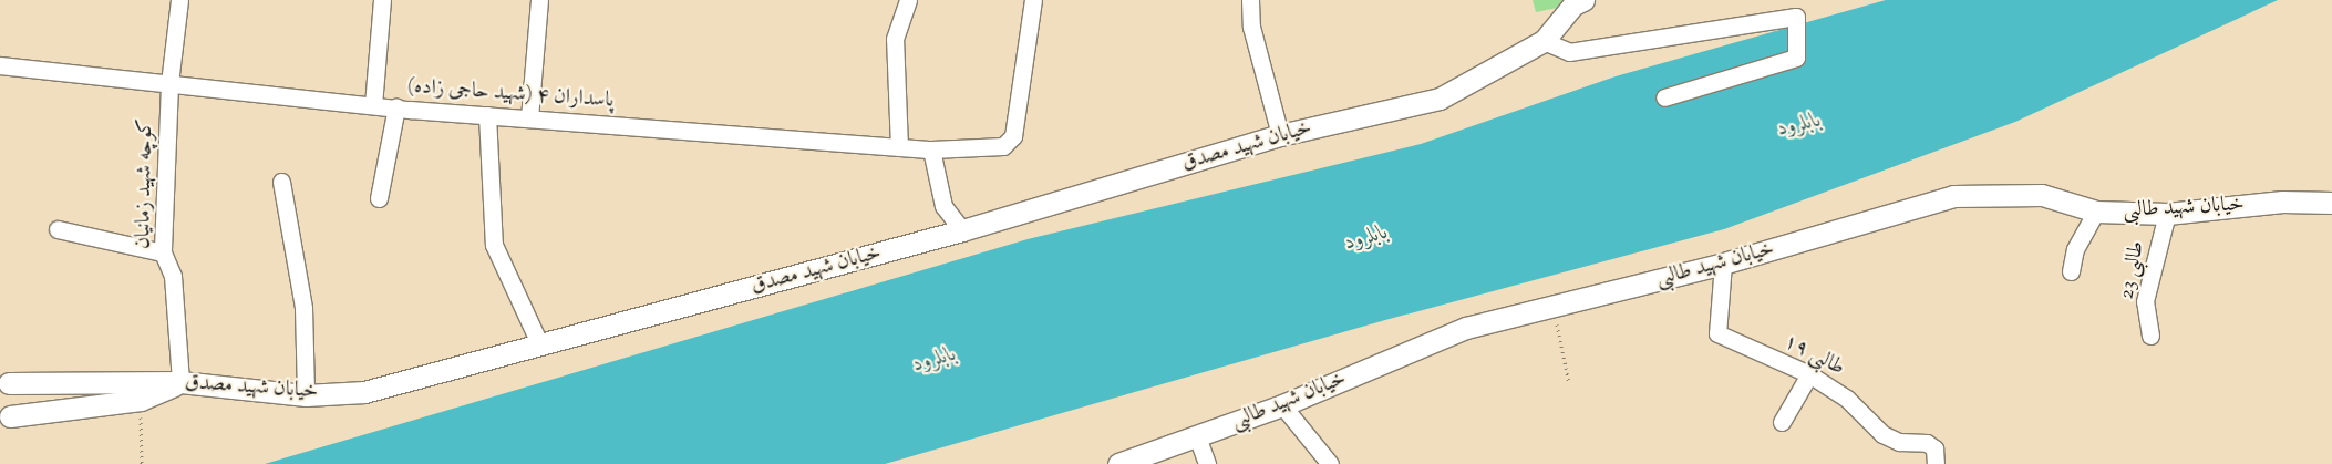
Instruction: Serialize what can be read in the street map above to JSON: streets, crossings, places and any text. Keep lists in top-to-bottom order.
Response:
{
  "streets": {
    "street": [
      "پاسداران ۴ (شهید حاجی زاده)",
      "خیابان شهید مصدق",
      "کوچه شهید زمانیان",
      "خیابان شهید طالبی",
      "طالبی 23",
      "طالبی ۱۹"
    ]
  },
  "crossings": [
    ["پاسداران ۴ (شهید حاجی زاده)", "کوچه شهید زمانیان"],
    ["خیابان شهید مصدق", "کوچه شهید زمانیان"],
    ["خیابان شهید طالبی", "طالبی 23"],
    ["خیابان شهید طالبی", "طالبی ۱۹"]
  ],
  "water": ["بابلرود"]
}
